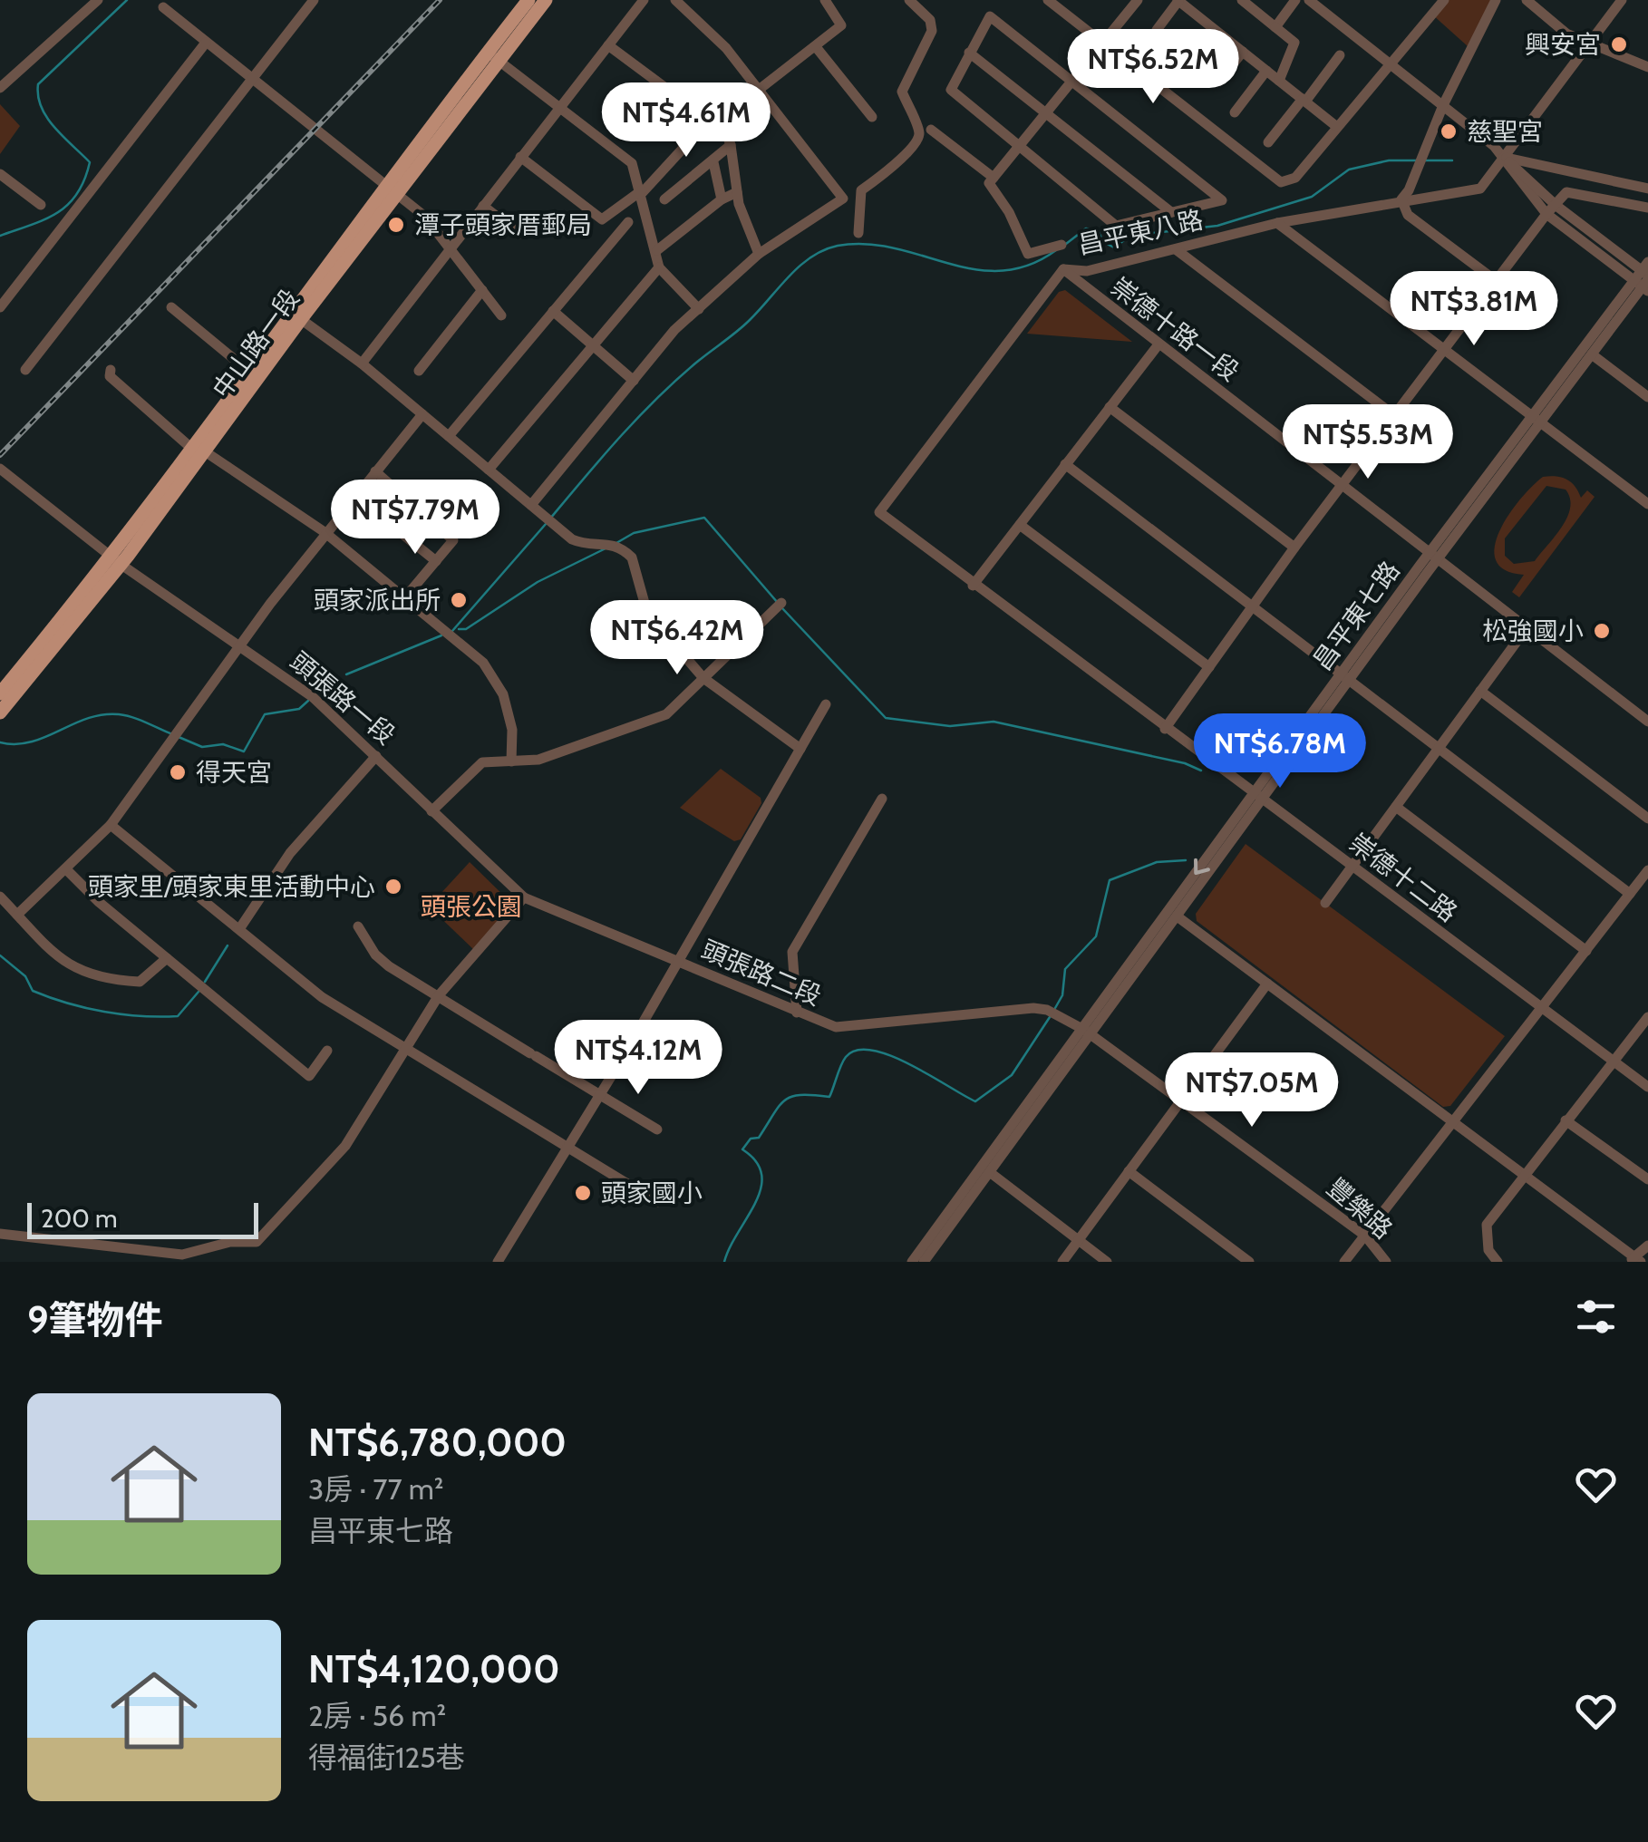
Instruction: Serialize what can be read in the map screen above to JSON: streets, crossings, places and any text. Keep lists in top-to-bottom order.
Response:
{
  "streets": {
    "main road": ["中山路一段"],
    "street": [
      "昌平東八路",
      "崇德十路一段",
      "昌平東七路",
      "頭張路一段",
      "崇德十二路",
      "頭張路二段",
      "豐樂路"
    ]
  },
  "crossings": [
    ["昌平東八路", "崇德十路一段"],
    ["昌平東八路", "崇德十二路"],
    ["崇德十路一段", "昌平東七路"],
    ["中山路一段", "頭張路一段"],
    ["昌平東七路", "崇德十二路"],
    ["昌平東七路", "頭張路二段"],
    ["昌平東七路", "豐樂路"],
    ["頭張路一段", "頭張路二段"],
    ["頭張路二段", "豐樂路"]
  ],
  "parks": ["頭張公園"],
  "places": [
    "興安宮",
    "慈聖宮",
    "潭子頭家厝郵局",
    "頭家派出所",
    "松強國小",
    "得天宮",
    "頭家里/頭家東里活動中心",
    "頭家國小"
  ],
  "scale_bar": "200 m",
  "page": {
    "price": [
      "NT$6.52M",
      "NT$4.61M",
      "NT$3.81M",
      "NT$5.53M",
      "NT$7.79M",
      "NT$6.42M",
      "NT$6.78M",
      "NT$4.12M",
      "NT$7.05M"
    ],
    "scale": "200 m",
    "heading": "9筆物件",
    "list": [
      {
        "name": "NT$6,780,000",
        "note": "3房 · 77 m² · 昌平東七路"
      },
      {
        "name": "NT$4,120,000",
        "note": "2房 · 56 m² · 得福街125巷"
      }
    ]
  }
}
